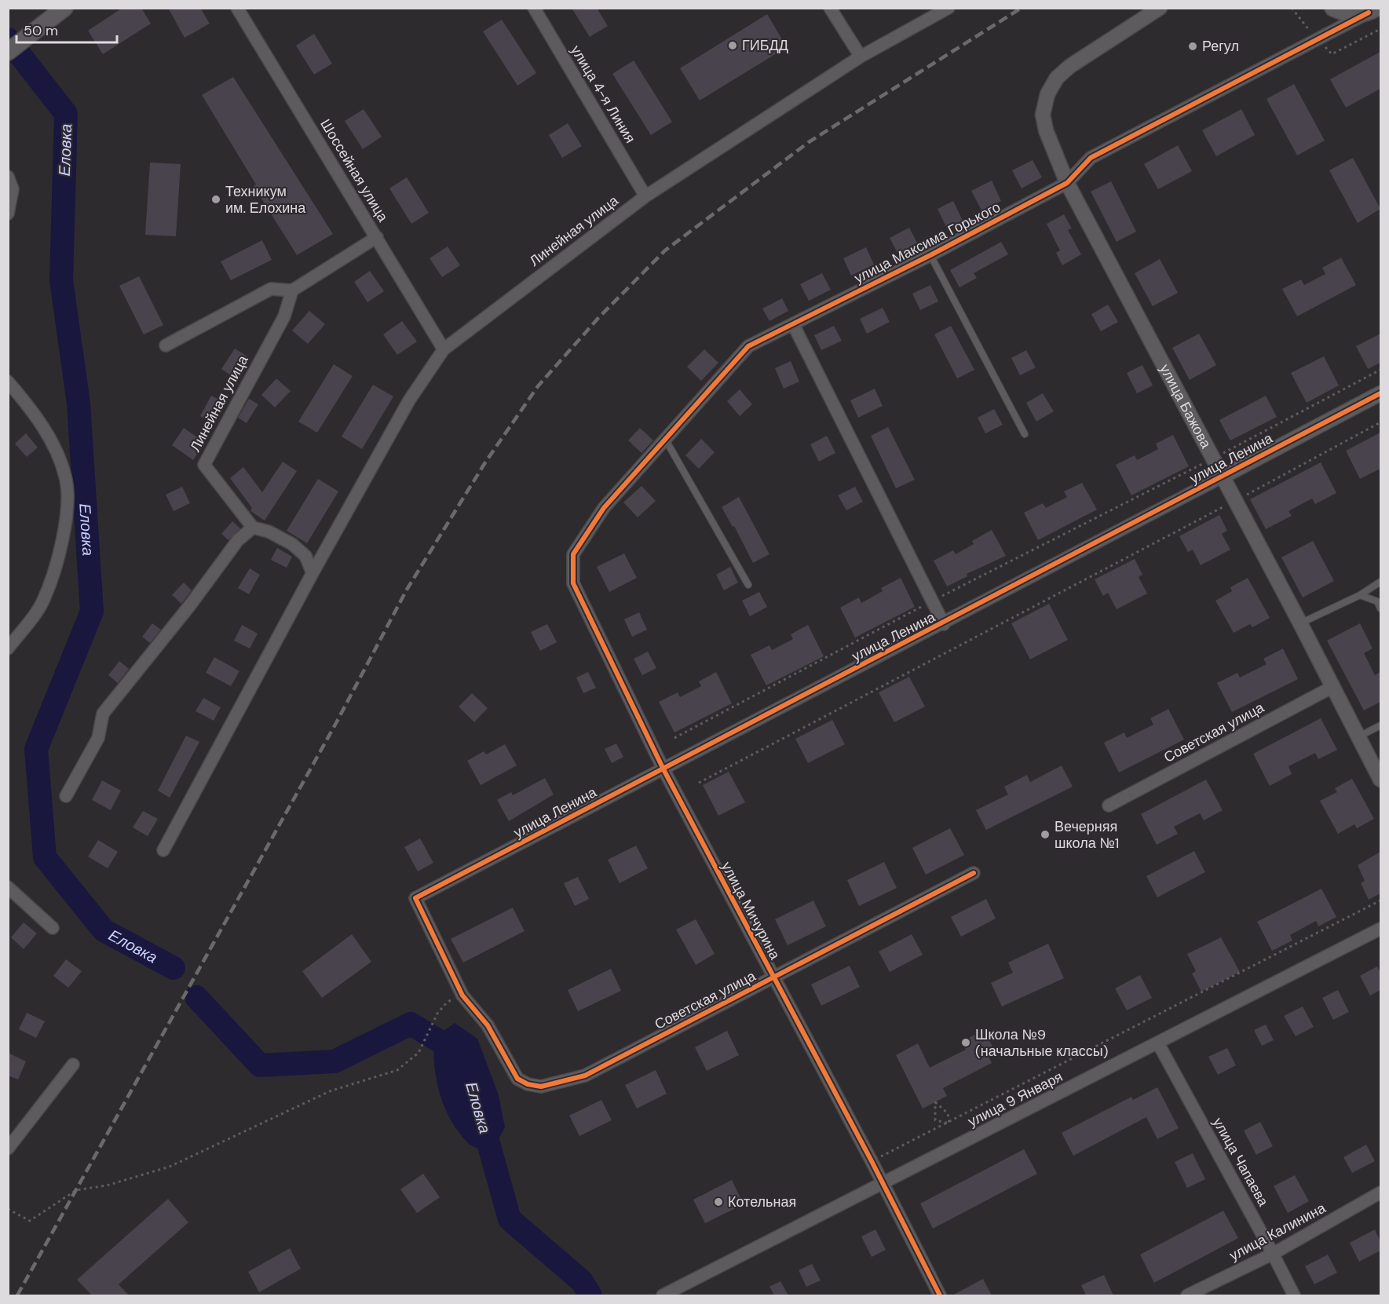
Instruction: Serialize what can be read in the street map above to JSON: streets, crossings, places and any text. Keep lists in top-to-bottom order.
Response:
{
  "streets": {
    "street": [
      "улица 4-я Линия",
      "Шоссейная улица",
      "Линейная улица",
      "улица Максима Горького",
      "улица Бажова",
      "улица Ленина",
      "Советская улица",
      "улица Мичурина",
      "улица 9 Января",
      "улица Чапаева",
      "улица Калинина"
    ]
  },
  "crossings": [
    ["улица 4-я Линия", "Линейная улица"],
    ["Шоссейная улица", "Линейная улица"],
    ["улица Максима Горького", "улица Бажова"],
    ["улица Максима Горького", "улица Мичурина"],
    ["улица Бажова", "улица Ленина"],
    ["улица Бажова", "Советская улица"],
    ["улица Ленина", "Советская улица"],
    ["улица Ленина", "улица Мичурина"],
    ["Советская улица", "улица Мичурина"],
    ["улица Мичурина", "улица 9 Января"],
    ["улица 9 Января", "улица Чапаева"],
    ["улица Чапаева", "улица Калинина"]
  ],
  "water": ["Еловка"],
  "places": [
    "ГИБДД",
    "Регул",
    "Техникум им. Елохина",
    "Вечерняя школа №1",
    "Школа №9 (начальные классы)",
    "Котельная"
  ],
  "scale_bar": "50 m"
}
